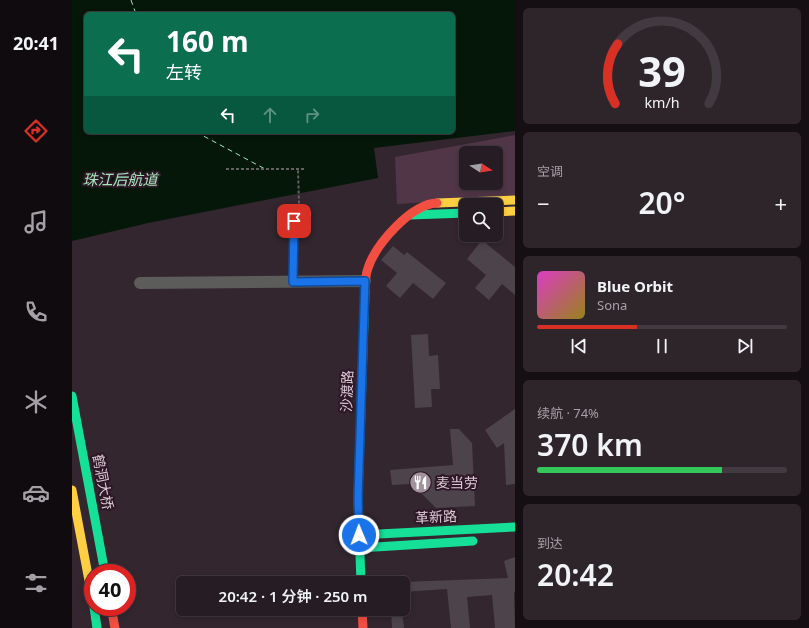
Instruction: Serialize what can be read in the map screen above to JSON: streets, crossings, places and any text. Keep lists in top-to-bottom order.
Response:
{
  "streets": {
    "street": ["沙渡路", "鹤洞大桥", "革新路"]
  },
  "crossings": [
    ["沙渡路", "革新路"]
  ],
  "water": ["珠江后航道"],
  "places": {
    "restaurant": ["麦当劳"]
  },
  "north": "right",
  "page": {
    "tabs": "20:41",
    "turn": ["160 m", "左转"],
    "tile": [
      "空调",
      ["续航 · 74%", "370 km"],
      ["到达", "20:42"]
    ],
    "heat": ["−", "20°", "+"],
    "song": ["Blue Orbit", "Sona"],
    "limit": "40",
    "trip": "20:42 · 1 分钟 · 250 m",
    "gauge": ["39", "km/h"]
  }
}
